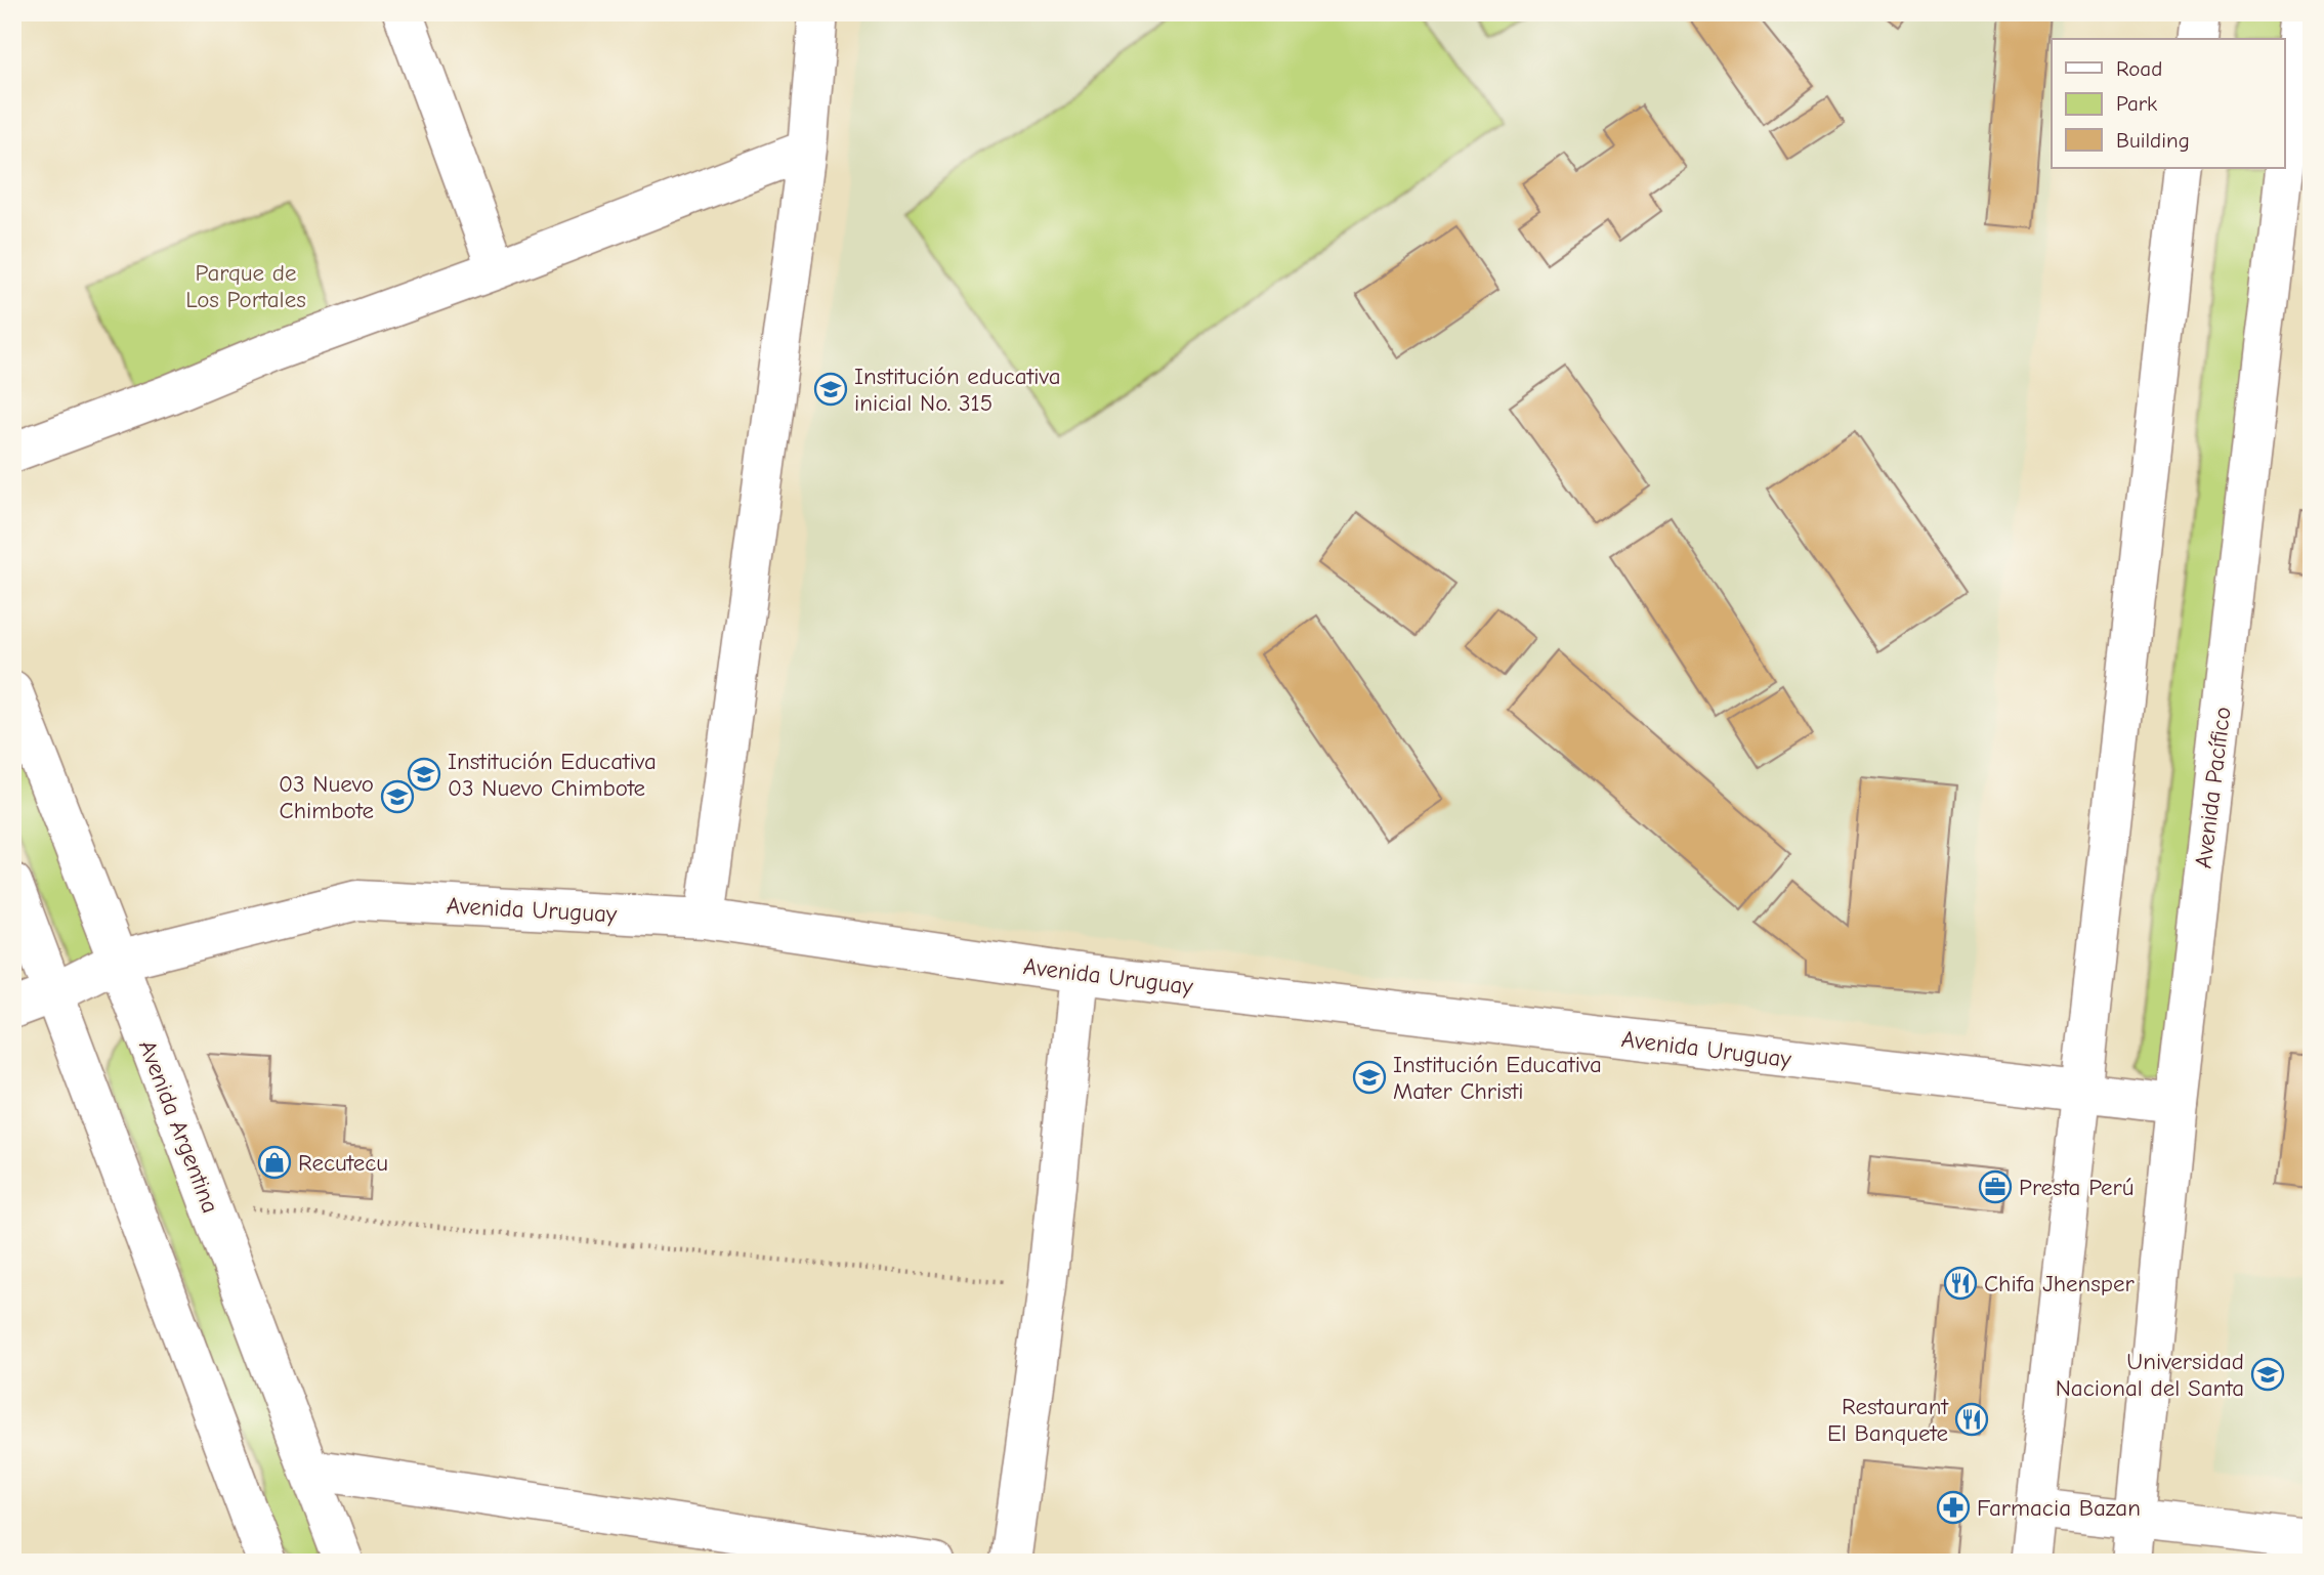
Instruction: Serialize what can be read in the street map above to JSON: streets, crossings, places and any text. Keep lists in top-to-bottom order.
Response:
{
  "streets": {
    "street": ["Avenida Pacífico", "Avenida Uruguay", "Avenida Argentina"]
  },
  "crossings": [
    ["Avenida Pacífico", "Avenida Uruguay"],
    ["Avenida Uruguay", "Avenida Argentina"]
  ],
  "parks": ["Parque de Los Portales"],
  "places": {
    "school or university": [
      "Institución educativa inicial No. 315",
      "Institución Educativa 03 Nuevo Chimbote",
      "03 Nuevo Chimbote",
      "Institución Educativa Mater Christi",
      "Universidad Nacional del Santa"
    ],
    "shop": ["Recutecu"],
    "office": ["Presta Perú"],
    "restaurant": ["Chifa Jhensper", "Restaurant El Banquete"],
    "pharmacy": ["Farmacia Bazan"]
  },
  "legend": ["Road", "Park", "Building"]
}
